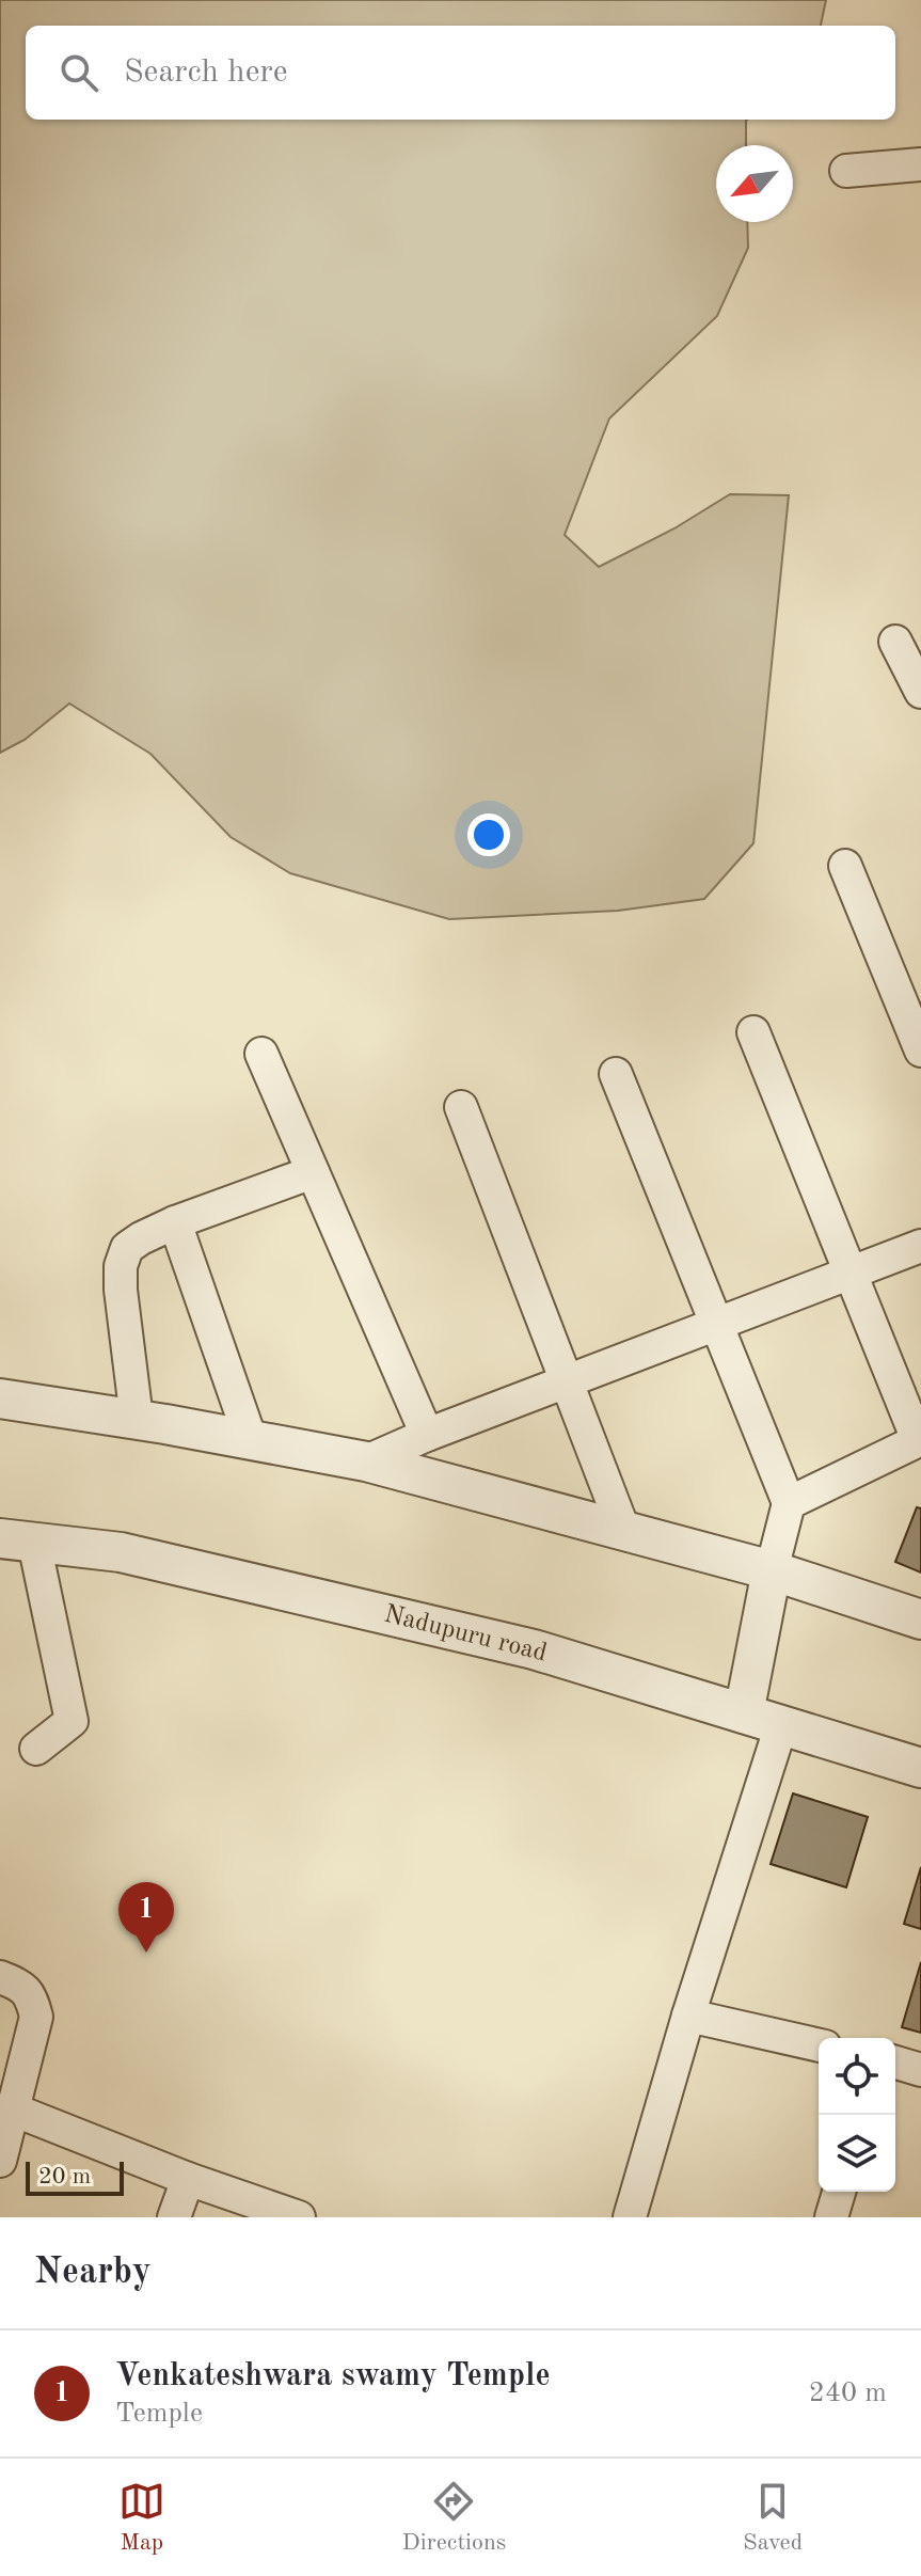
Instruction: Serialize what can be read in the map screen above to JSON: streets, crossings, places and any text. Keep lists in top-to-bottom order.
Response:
{
  "streets": {
    "street": ["Nadupuru road"]
  },
  "scale_bar": "20 m",
  "north": "bottom left",
  "page": {
    "search": "Search here",
    "pins": "1",
    "scale": "20 m",
    "heading": "Nearby",
    "list": [
      {
        "mark": "1",
        "name": "Venkateshwara swamy Temple",
        "note": "Temple",
        "value": "240 m"
      }
    ],
    "nav": ["Map", "Directions", "Saved"]
  }
}
